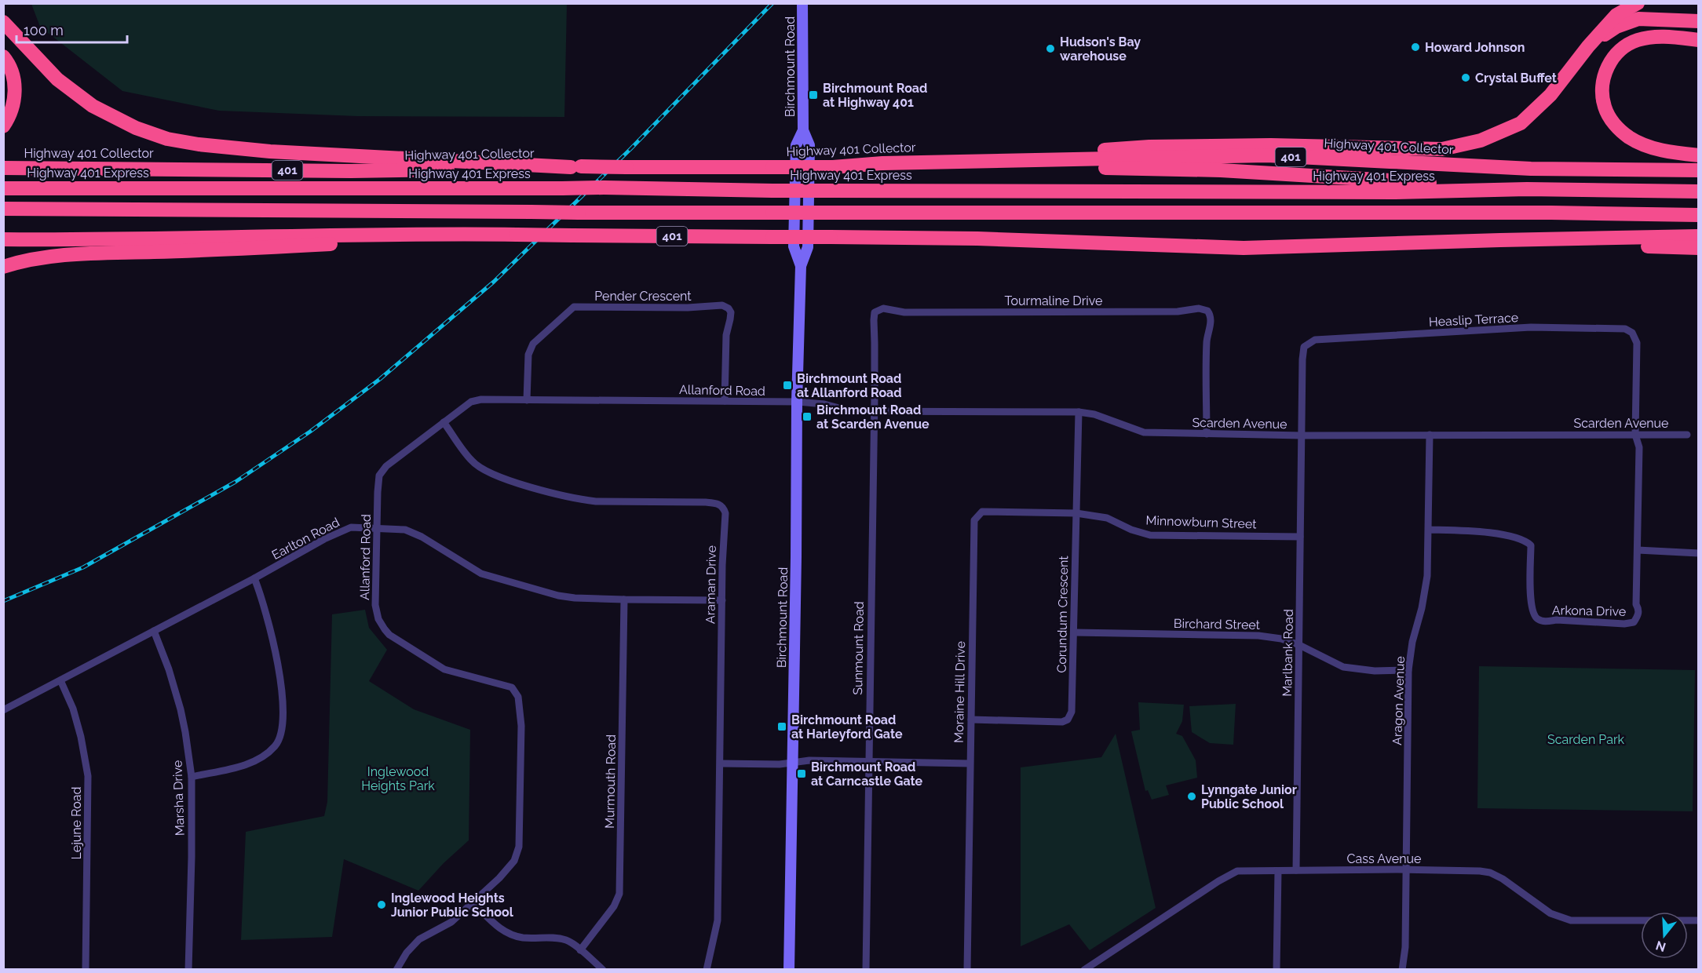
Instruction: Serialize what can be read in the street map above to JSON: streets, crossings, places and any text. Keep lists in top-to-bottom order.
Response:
{
  "streets": {
    "highway": ["Highway 401 Collector", "401", "Highway 401 Express"],
    "main road": ["Birchmount Road"],
    "street": [
      "Pender Crescent",
      "Tourmaline Drive",
      "Heaslip Terrace",
      "Allanford Road",
      "Scarden Avenue",
      "Minnowburn Street",
      "Earlton Road",
      "Araman Drive",
      "Arkona Drive",
      "Corundum Crescent",
      "Birchard Street",
      "Sunmount Road",
      "Marlbank Road",
      "Moraine Hill Drive",
      "Aragon Avenue",
      "Murmouth Road",
      "Marsha Drive",
      "Lejune Road",
      "Cass Avenue"
    ]
  },
  "crossings": [
    ["Birchmount Road", "Allanford Road"],
    ["Birchmount Road", "Scarden Avenue"],
    ["Pender Crescent", "Allanford Road"],
    ["Tourmaline Drive", "Scarden Avenue"],
    ["Tourmaline Drive", "Sunmount Road"],
    ["Heaslip Terrace", "Scarden Avenue"],
    ["Heaslip Terrace", "Arkona Drive"],
    ["Heaslip Terrace", "Marlbank Road"],
    ["Allanford Road", "Scarden Avenue"],
    ["Allanford Road", "Earlton Road"],
    ["Allanford Road", "Araman Drive"],
    ["Scarden Avenue", "Arkona Drive"],
    ["Scarden Avenue", "Corundum Crescent"],
    ["Scarden Avenue", "Sunmount Road"],
    ["Scarden Avenue", "Marlbank Road"],
    ["Scarden Avenue", "Aragon Avenue"],
    ["Minnowburn Street", "Corundum Crescent"],
    ["Minnowburn Street", "Marlbank Road"],
    ["Minnowburn Street", "Moraine Hill Drive"],
    ["Earlton Road", "Araman Drive"],
    ["Earlton Road", "Murmouth Road"],
    ["Earlton Road", "Marsha Drive"],
    ["Earlton Road", "Lejune Road"],
    ["Arkona Drive", "Aragon Avenue"],
    ["Corundum Crescent", "Birchard Street"],
    ["Corundum Crescent", "Moraine Hill Drive"],
    ["Birchard Street", "Marlbank Road"],
    ["Birchard Street", "Aragon Avenue"],
    ["Marlbank Road", "Cass Avenue"],
    ["Aragon Avenue", "Cass Avenue"]
  ],
  "parks": ["Scarden Park", "Inglewood Heights Park"],
  "places": {
    "other": [
      "Howard Johnson",
      "Hudson's Bay warehouse",
      "Crystal Buffet",
      "Lynngate Junior Public School",
      "Inglewood Heights Junior Public School"
    ],
    "transit": [
      "Birchmount Road at Highway 401",
      "Birchmount Road at Allanford Road",
      "Birchmount Road at Scarden Avenue",
      "Birchmount Road at Harleyford Gate",
      "Birchmount Road at Carncastle Gate"
    ]
  },
  "scale_bar": "100 m",
  "north": "bottom"
}
